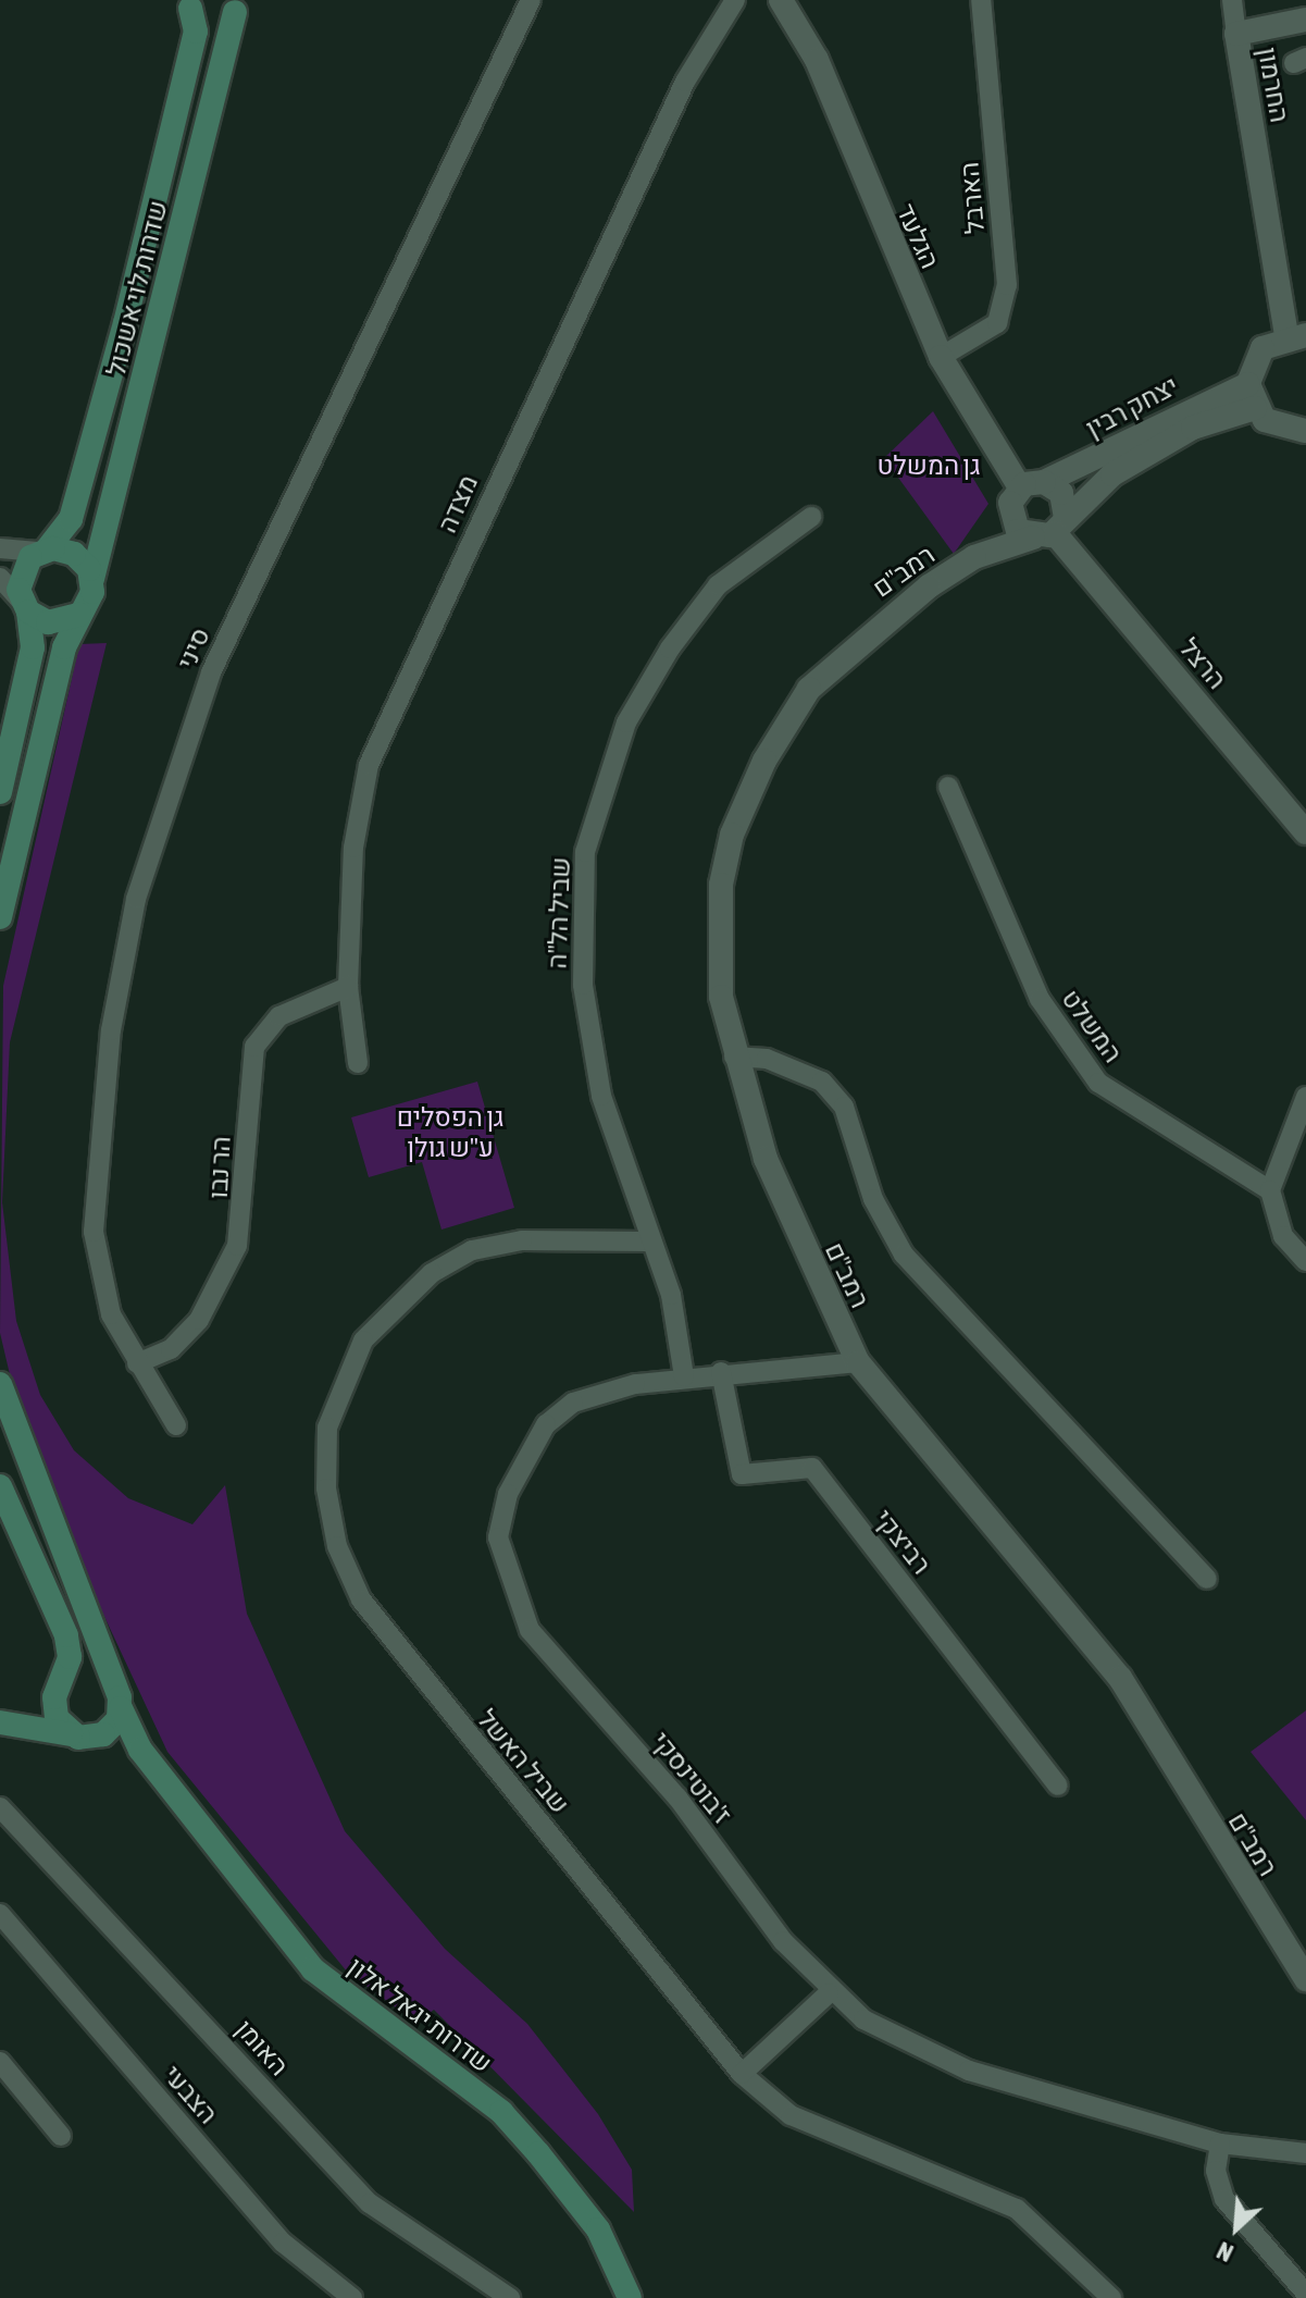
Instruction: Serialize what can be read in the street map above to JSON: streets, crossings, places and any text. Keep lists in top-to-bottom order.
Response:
{
  "streets": {
    "main road": ["שדרות לוי אשכול", "שדרות יגאל אלון"],
    "street": [
      "החרמון",
      "הארבל",
      "הגלעד",
      "יצחק רבין",
      "מצדה",
      "רמב\"ם",
      "סיני",
      "הרצל",
      "שביל הל\"ה",
      "המשלט",
      "הר נבו",
      "רביצקי",
      "שביל האשל",
      "ז'בוטינסקי",
      "האומן",
      "הצבעי"
    ]
  },
  "crossings": [
    ["הארבל", "הגלעד"],
    ["הגלעד", "יצחק רבין"],
    ["הגלעד", "רמב\"ם"],
    ["הגלעד", "הרצל"],
    ["יצחק רבין", "רמב\"ם"],
    ["יצחק רבין", "הרצל"],
    ["מצדה", "הר נבו"],
    ["רמב\"ם", "הרצל"],
    ["רמב\"ם", "ז'בוטינסקי"],
    ["סיני", "הר נבו"],
    ["שביל הל\"ה", "שביל האשל"],
    ["שביל הל\"ה", "ז'בוטינסקי"],
    ["רביצקי", "ז'בוטינסקי"]
  ],
  "parks": ["גן המשלט", "גן הפסלים ע\"ש גולן"],
  "north": "bottom left"
}
